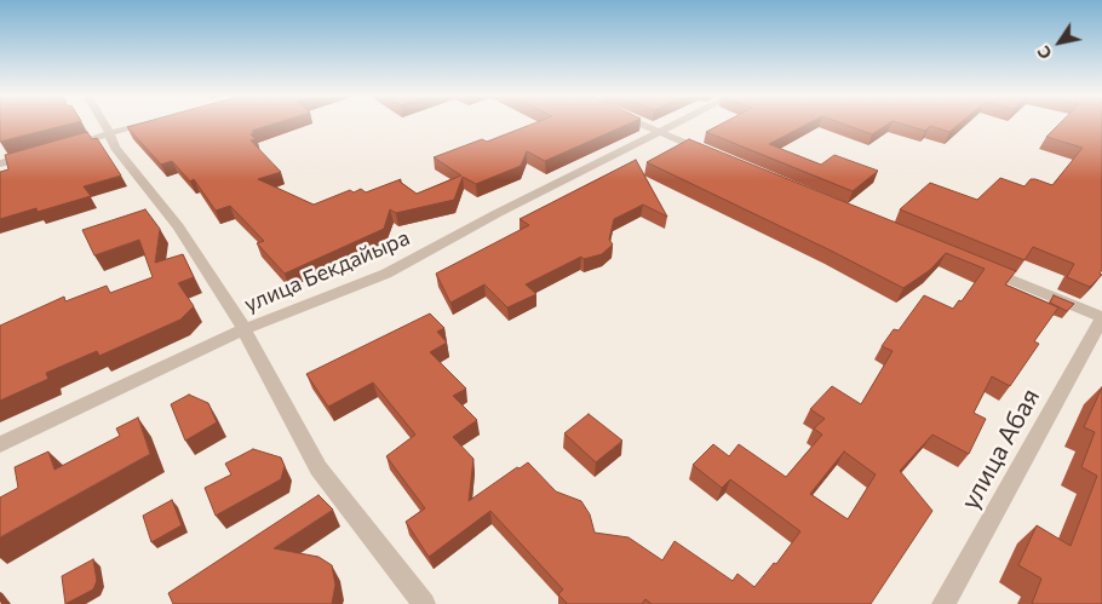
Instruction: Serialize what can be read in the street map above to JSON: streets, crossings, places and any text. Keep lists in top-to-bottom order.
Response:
{
  "streets": {
    "street": ["улица Бекдайыра", "улица Абая"]
  },
  "north": "bottom left"
}
